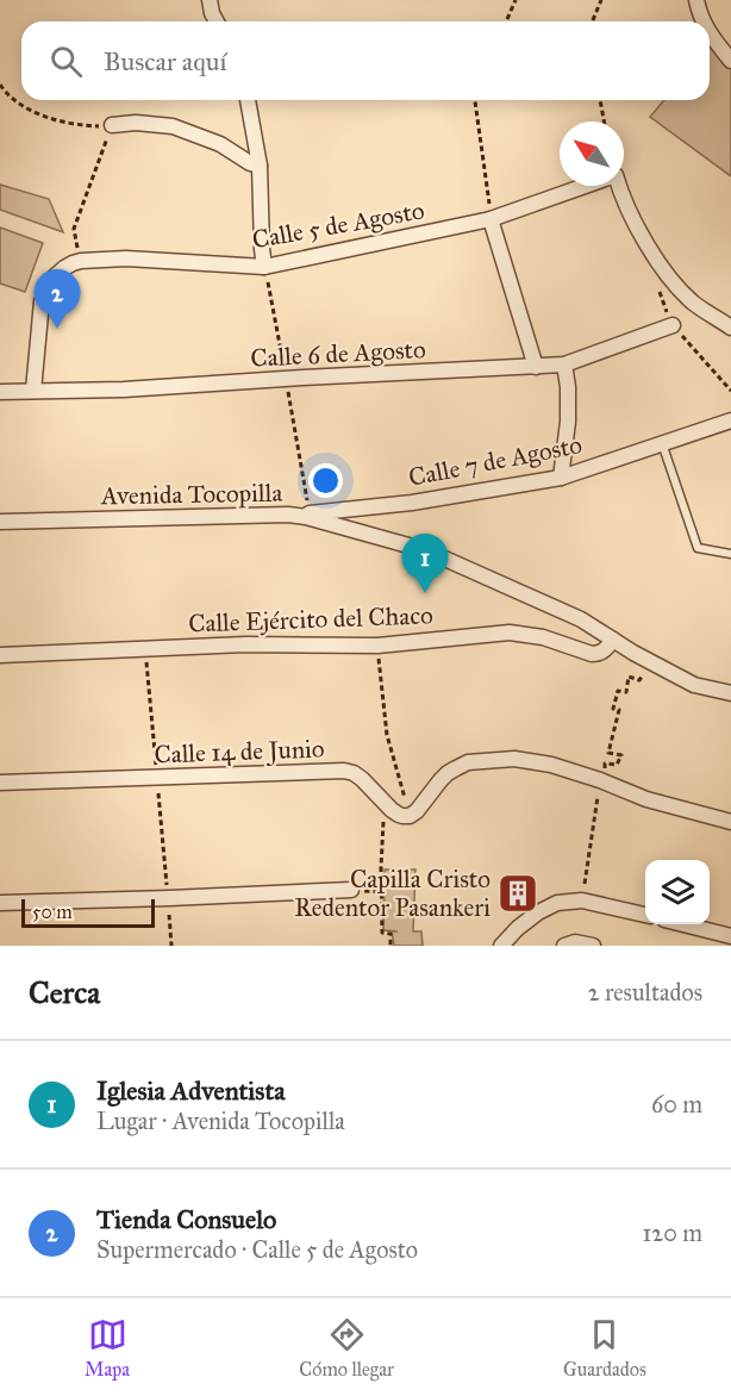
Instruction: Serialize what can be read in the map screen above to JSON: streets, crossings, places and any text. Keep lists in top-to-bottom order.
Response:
{
  "streets": {
    "street": [
      "Calle 5 de Agosto",
      "Calle 6 de Agosto",
      "Calle 7 de Agosto",
      "Avenida Tocopilla",
      "Calle Ejército del Chaco",
      "Calle 14 de Junio"
    ]
  },
  "crossings": [
    ["Calle 7 de Agosto", "Avenida Tocopilla"],
    ["Avenida Tocopilla", "Calle Ejército del Chaco"]
  ],
  "places": {
    "building": ["Capilla Cristo Redentor Pasankeri"]
  },
  "scale_bar": "50 m",
  "north": "top left",
  "page": {
    "search": "Buscar aquí",
    "pins": ["2", "1"],
    "scale": "50 m",
    "heading": ["Cerca", "2 resultados"],
    "list": [
      {
        "mark": "1",
        "name": "Iglesia Adventista",
        "note": "Lugar · Avenida Tocopilla",
        "value": "60 m"
      },
      {
        "mark": "2",
        "name": "Tienda Consuelo",
        "note": "Supermercado · Calle 5 de Agosto",
        "value": "120 m"
      }
    ],
    "nav": ["Mapa", "Cómo llegar", "Guardados"]
  }
}
